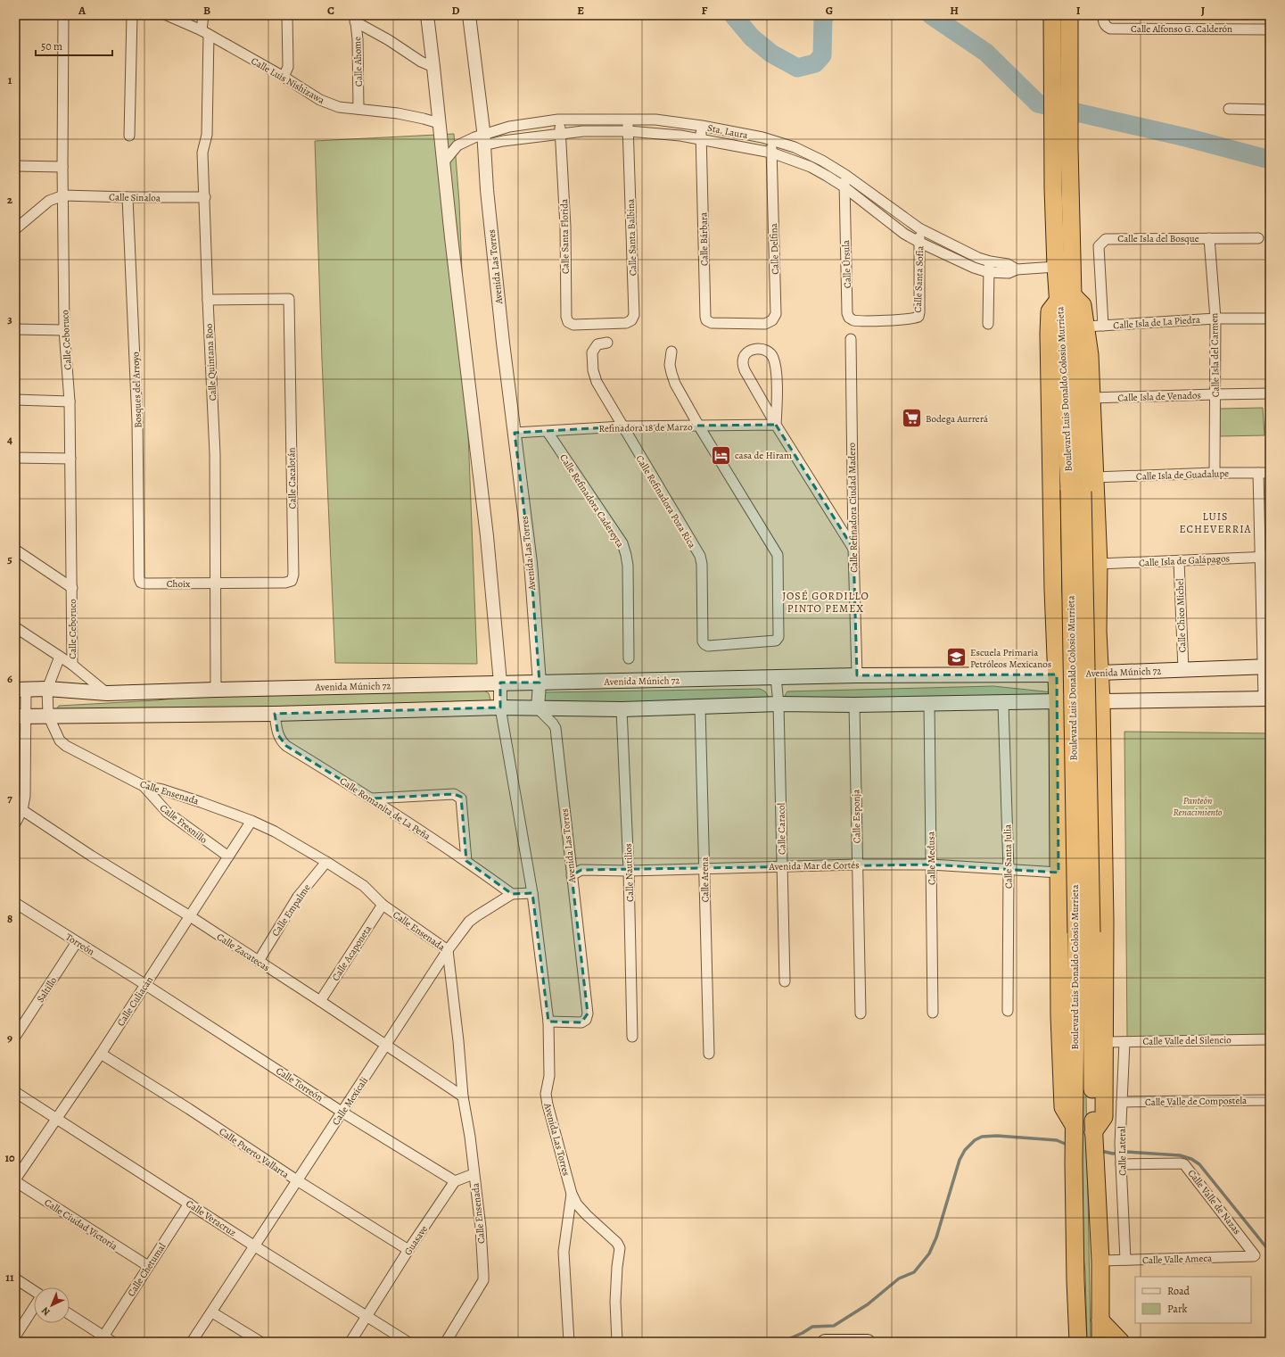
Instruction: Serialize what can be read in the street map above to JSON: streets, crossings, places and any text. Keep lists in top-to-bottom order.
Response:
{
  "streets": {
    "highway": ["Boulevard Luis Donaldo Colosio Murrieta", "Avenida Múnich 72"],
    "street": [
      "Calle Alfonso G. Calderón",
      "Calle Ahome",
      "Calle Luis Nishizawa",
      "Sta. Laura",
      "Calle Sinaloa",
      "Calle Santa Florida",
      "Calle Santa Balbina",
      "Calle Isla del Bosque",
      "Calle Bárbara",
      "Calle Delfina",
      "Calle Úrsula",
      "Avenida Las Torres",
      "Calle Santa Sofía",
      "Calle Isla de La Piedra",
      "Calle Ceboruco",
      "Calle Isla del Carmen",
      "Calle Quintana Roo",
      "Bosques del Arroyo",
      "Calle Isla de Venados",
      "Refinadora 18 de Marzo",
      "Calle Isla de Guadalupe",
      "Calle Cacalotán",
      "Calle Refinadora Cadereyta",
      "Calle Refinadora Poza Rica",
      "Calle Refinadora Ciudad Madero",
      "Calle Isla de Galápagos",
      "Choix",
      "Calle Chico Michel",
      "Calle Ensenada",
      "Calle Romanita de La Peña",
      "Calle Esponja",
      "Calle Fresnillo",
      "Calle Caracol",
      "Calle Santa Julia",
      "Calle Medusa",
      "Avenida Mar de Cortés",
      "Calle Nautilios",
      "Calle Arena",
      "Calle Empalme",
      "Torreón",
      "Calle Zacatecas",
      "Calle Acaponeta",
      "Saltillo",
      "Calle Culiacán",
      "Calle Valle del Silencio",
      "Calle Torreón",
      "Calle Mexicali",
      "Calle Valle de Compostela",
      "Calle Lateral",
      "Calle Puerto Vallarta",
      "Calle Valle de Nazas",
      "Calle Veracruz",
      "Calle Ciudad Victoria",
      "Guasave",
      "Calle Valle Ameca",
      "Calle Chetumal"
    ]
  },
  "crossings": [
    ["Calle Ahome", "Calle Luis Nishizawa"],
    ["Calle Luis Nishizawa", "Avenida Las Torres"],
    ["Calle Luis Nishizawa", "Calle Quintana Roo"],
    ["Sta. Laura", "Calle Santa Florida"],
    ["Sta. Laura", "Calle Santa Balbina"],
    ["Sta. Laura", "Calle Bárbara"],
    ["Sta. Laura", "Calle Delfina"],
    ["Sta. Laura", "Calle Úrsula"],
    ["Sta. Laura", "Avenida Las Torres"],
    ["Sta. Laura", "Calle Santa Sofía"],
    ["Sta. Laura", "Boulevard Luis Donaldo Colosio Murrieta"],
    ["Calle Sinaloa", "Calle Ceboruco"],
    ["Calle Sinaloa", "Calle Quintana Roo"],
    ["Calle Sinaloa", "Bosques del Arroyo"],
    ["Calle Santa Florida", "Calle Santa Balbina"],
    ["Calle Isla del Bosque", "Calle Isla de La Piedra"],
    ["Calle Isla del Bosque", "Calle Isla del Carmen"],
    ["Calle Bárbara", "Calle Delfina"],
    ["Calle Úrsula", "Calle Santa Sofía"],
    ["Avenida Las Torres", "Refinadora 18 de Marzo"],
    ["Avenida Las Torres", "Avenida Múnich 72"],
    ["Avenida Las Torres", "Avenida Mar de Cortés"],
    ["Calle Isla de La Piedra", "Calle Isla del Carmen"],
    ["Calle Isla del Carmen", "Calle Isla de Venados"],
    ["Calle Isla del Carmen", "Calle Isla de Guadalupe"],
    ["Calle Quintana Roo", "Calle Cacalotán"],
    ["Calle Quintana Roo", "Choix"],
    ["Calle Quintana Roo", "Avenida Múnich 72"],
    ["Boulevard Luis Donaldo Colosio Murrieta", "Calle Valle Ameca"],
    ["Bosques del Arroyo", "Choix"],
    ["Refinadora 18 de Marzo", "Calle Refinadora Cadereyta"],
    ["Refinadora 18 de Marzo", "Calle Refinadora Poza Rica"],
    ["Calle Cacalotán", "Choix"],
    ["Calle Refinadora Ciudad Madero", "Avenida Múnich 72"],
    ["Calle Isla de Galápagos", "Calle Chico Michel"],
    ["Calle Chico Michel", "Avenida Múnich 72"],
    ["Avenida Múnich 72", "Calle Caracol"],
    ["Calle Ensenada", "Calle Fresnillo"],
    ["Calle Ensenada", "Calle Empalme"],
    ["Calle Ensenada", "Calle Zacatecas"],
    ["Calle Ensenada", "Calle Acaponeta"],
    ["Calle Ensenada", "Calle Culiacán"],
    ["Calle Ensenada", "Calle Mexicali"],
    ["Calle Romanita de La Peña", "Calle Mexicali"],
    ["Calle Esponja", "Avenida Mar de Cortés"],
    ["Calle Fresnillo", "Calle Culiacán"],
    ["Calle Caracol", "Avenida Mar de Cortés"],
    ["Calle Santa Julia", "Avenida Mar de Cortés"],
    ["Calle Medusa", "Avenida Mar de Cortés"],
    ["Avenida Mar de Cortés", "Calle Nautilios"],
    ["Avenida Mar de Cortés", "Calle Arena"],
    ["Calle Empalme", "Calle Zacatecas"],
    ["Torreón", "Saltillo"],
    ["Torreón", "Calle Culiacán"],
    ["Torreón", "Calle Torreón"],
    ["Calle Zacatecas", "Calle Acaponeta"],
    ["Calle Zacatecas", "Calle Culiacán"],
    ["Calle Zacatecas", "Calle Mexicali"],
    ["Calle Culiacán", "Calle Torreón"],
    ["Calle Culiacán", "Calle Puerto Vallarta"],
    ["Calle Culiacán", "Calle Veracruz"],
    ["Calle Culiacán", "Calle Ciudad Victoria"],
    ["Calle Valle del Silencio", "Calle Lateral"],
    ["Calle Torreón", "Calle Mexicali"],
    ["Calle Torreón", "Guasave"],
    ["Calle Mexicali", "Calle Puerto Vallarta"],
    ["Calle Mexicali", "Calle Veracruz"],
    ["Calle Valle de Compostela", "Calle Lateral"],
    ["Calle Lateral", "Calle Valle de Nazas"],
    ["Calle Lateral", "Calle Valle Ameca"],
    ["Calle Puerto Vallarta", "Guasave"],
    ["Calle Valle de Nazas", "Calle Valle Ameca"],
    ["Calle Veracruz", "Guasave"],
    ["Calle Veracruz", "Calle Chetumal"],
    ["Calle Ciudad Victoria", "Calle Chetumal"]
  ],
  "districts": ["LUIS ECHEVERRIA", "JOSÉ GORDILLO PINTO PEMEX"],
  "parks": ["Panteón Renacimiento"],
  "places": {
    "supermarket": ["Bodega Aurrerá"],
    "hotel": ["casa de Hiram"],
    "school or university": ["Escuela Primaria Petróleos Mexicanos"]
  },
  "legend": ["Road", "Park"],
  "scale_bar": "50 m",
  "north": "bottom left",
  "grid": {
    "columns": [
      "A",
      "B",
      "C",
      "D",
      "E",
      "F",
      "G",
      "H",
      "I",
      "J"
    ],
    "rows": [
      "1",
      "2",
      "3",
      "4",
      "5",
      "6",
      "7",
      "8",
      "9",
      "10",
      "11"
    ]
  }
}
